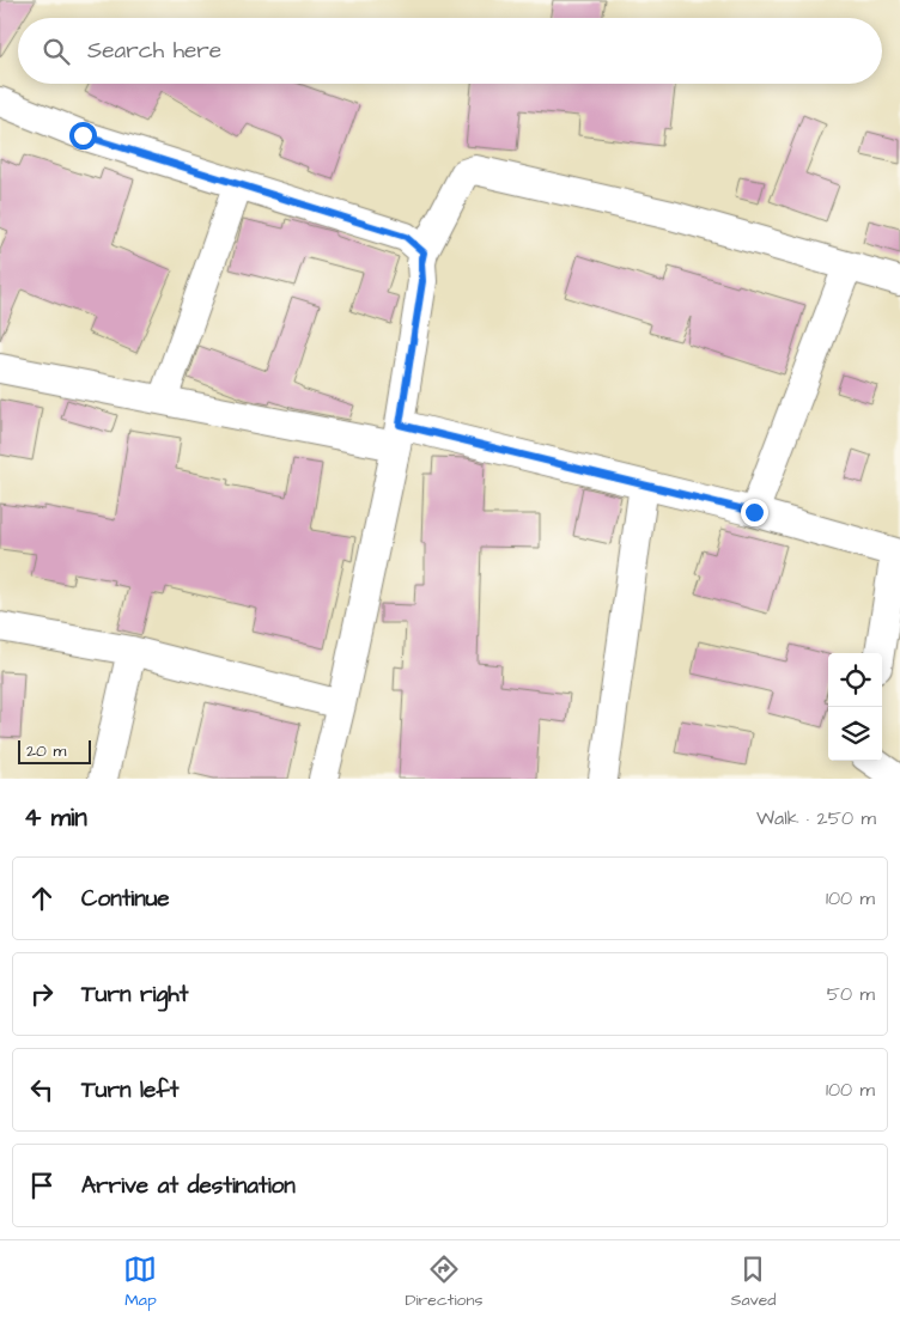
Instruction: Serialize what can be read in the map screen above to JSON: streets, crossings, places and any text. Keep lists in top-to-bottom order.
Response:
{
  "scale_bar": "20 m",
  "page": {
    "search": "Search here",
    "scale": "20 m",
    "heading": ["4 min", "Walk · 250 m"],
    "list": [
      ["Continue", "100 m"],
      ["Turn right", "50 m"],
      ["Turn left", "100 m"],
      "Arrive at destination"
    ],
    "nav": ["Map", "Directions", "Saved"]
  }
}
